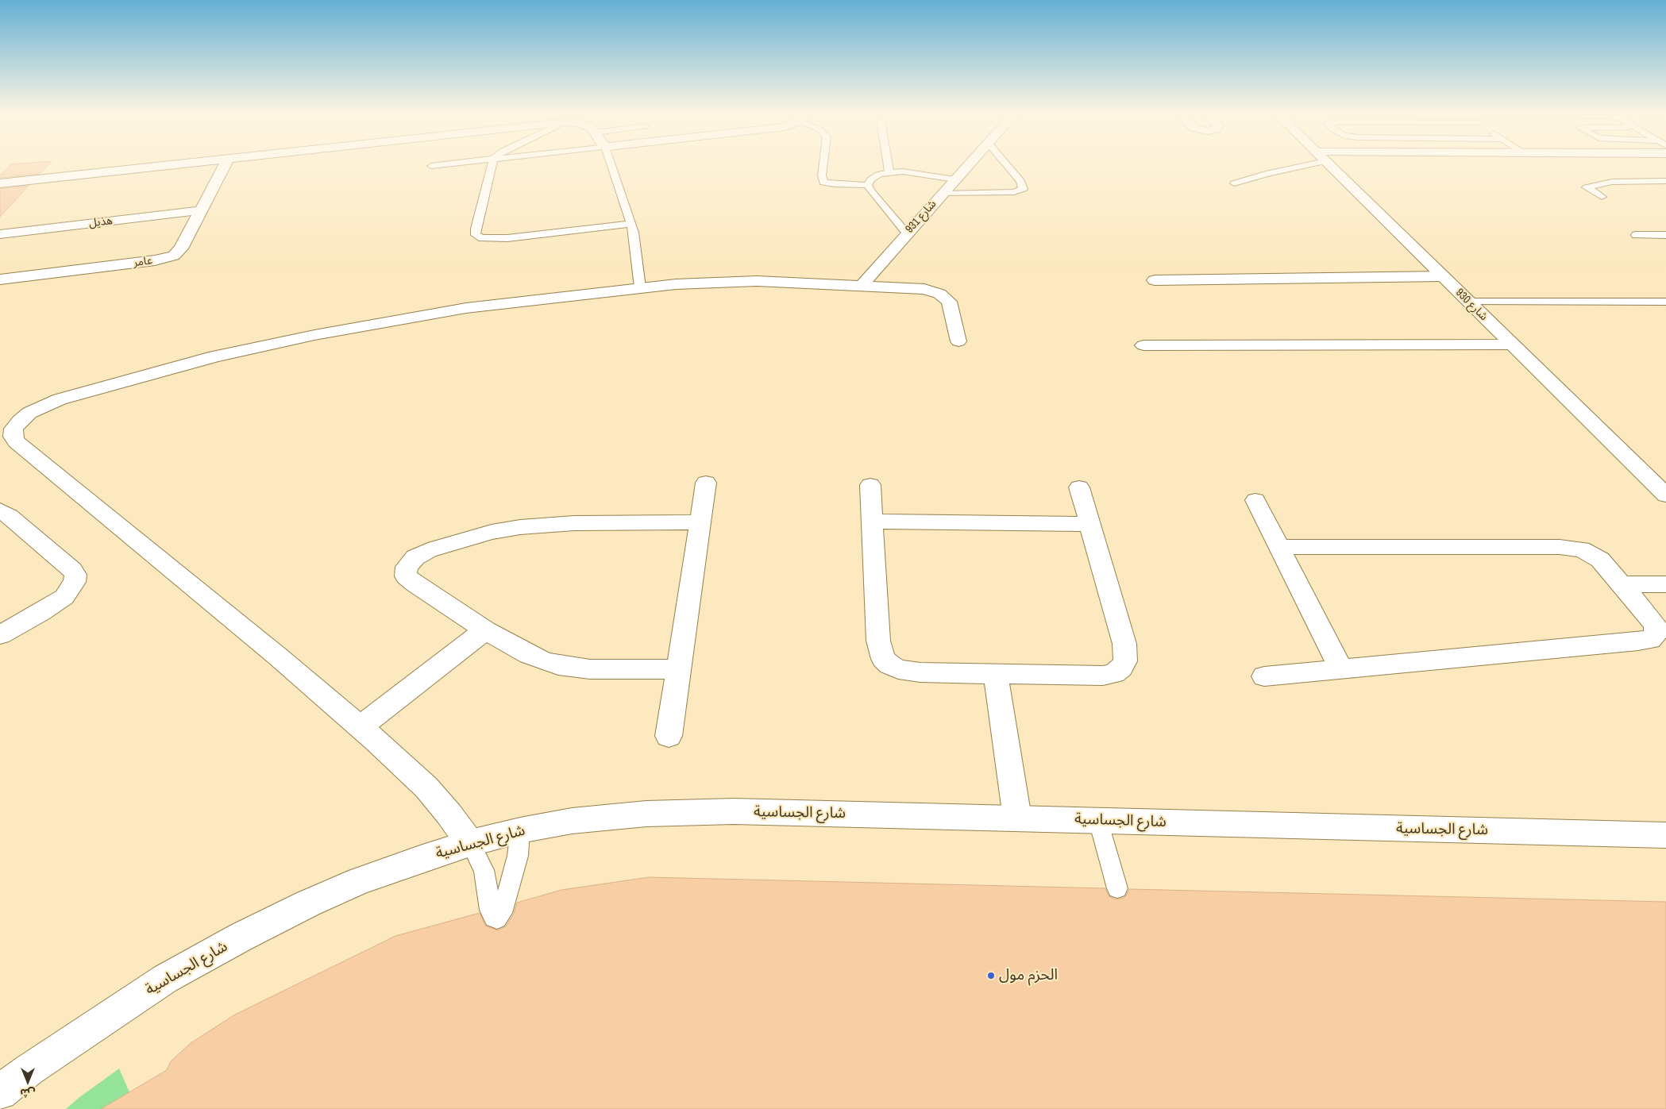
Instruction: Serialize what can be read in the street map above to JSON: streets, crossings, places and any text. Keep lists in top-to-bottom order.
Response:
{
  "streets": {
    "street": [
      "شارع 931",
      "هذيل",
      "عامر",
      "شارع 930",
      "شارع الجساسية"
    ]
  },
  "crossings": [
    ["هذيل", "عامر"]
  ],
  "places": ["الحزم مول"],
  "north": "bottom"
}
